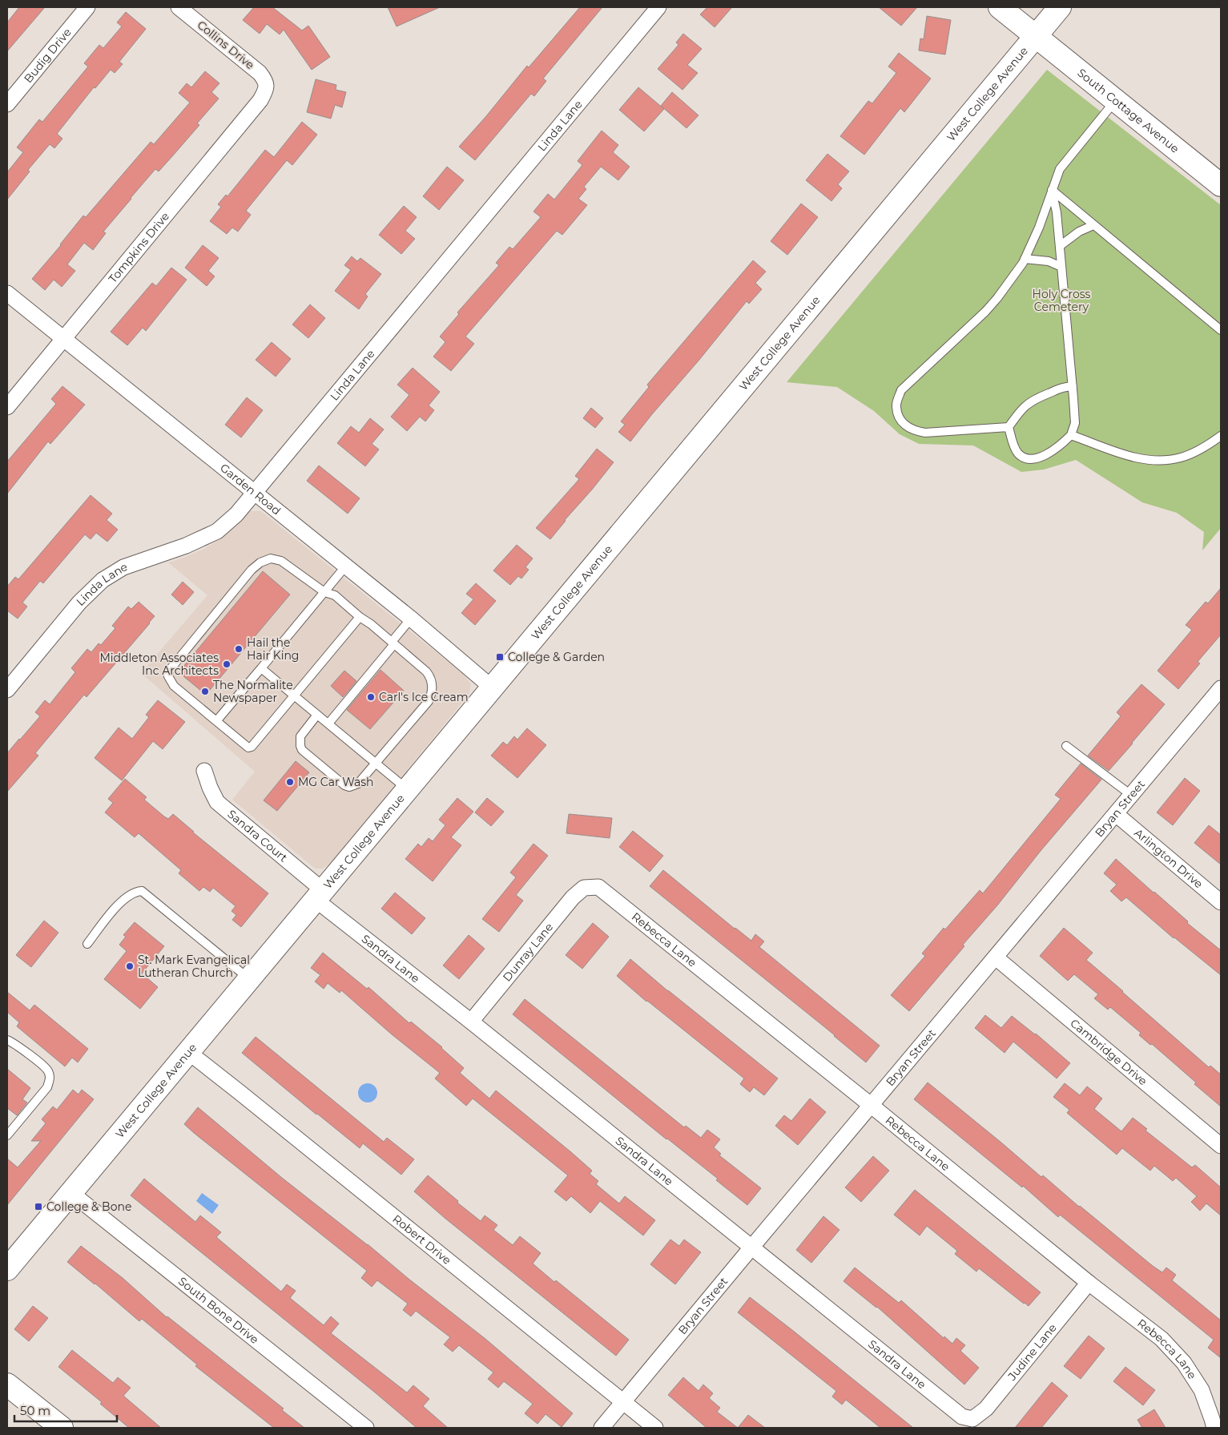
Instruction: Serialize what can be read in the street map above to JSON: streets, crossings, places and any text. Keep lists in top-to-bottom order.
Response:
{
  "streets": {
    "main road": ["West College Avenue", "South Cottage Avenue"],
    "street": [
      "Collins Drive",
      "Budig Drive",
      "Linda Lane",
      "Tompkins Drive",
      "Garden Road",
      "Bryan Street",
      "Sandra Court",
      "Arlington Drive",
      "Rebecca Lane",
      "Dunray Lane",
      "Sandra Lane",
      "Cambridge Drive",
      "Robert Drive",
      "South Bone Drive",
      "Judine Lane"
    ]
  },
  "crossings": [
    ["Collins Drive", "Tompkins Drive"],
    ["West College Avenue", "South Cottage Avenue"],
    ["West College Avenue", "Garden Road"],
    ["West College Avenue", "Sandra Court"],
    ["West College Avenue", "Sandra Lane"],
    ["West College Avenue", "Robert Drive"],
    ["West College Avenue", "South Bone Drive"],
    ["Linda Lane", "Garden Road"],
    ["Tompkins Drive", "Garden Road"],
    ["Bryan Street", "Arlington Drive"],
    ["Bryan Street", "Rebecca Lane"],
    ["Bryan Street", "Sandra Lane"],
    ["Bryan Street", "Cambridge Drive"],
    ["Bryan Street", "Robert Drive"],
    ["Sandra Court", "Sandra Lane"],
    ["Rebecca Lane", "Dunray Lane"],
    ["Rebecca Lane", "Judine Lane"],
    ["Dunray Lane", "Sandra Lane"],
    ["Sandra Lane", "Judine Lane"]
  ],
  "parks": ["Holy Cross Cemetery"],
  "places": {
    "other": [
      "Hail the Hair King",
      "Middleton Associates Inc Architects",
      "The Normalite Newspaper",
      "Carl's Ice Cream",
      "MG Car Wash",
      "St. Mark Evangelical Lutheran Church"
    ],
    "transit": ["College & Garden", "College & Bone"]
  },
  "scale_bar": "50 m"
}
